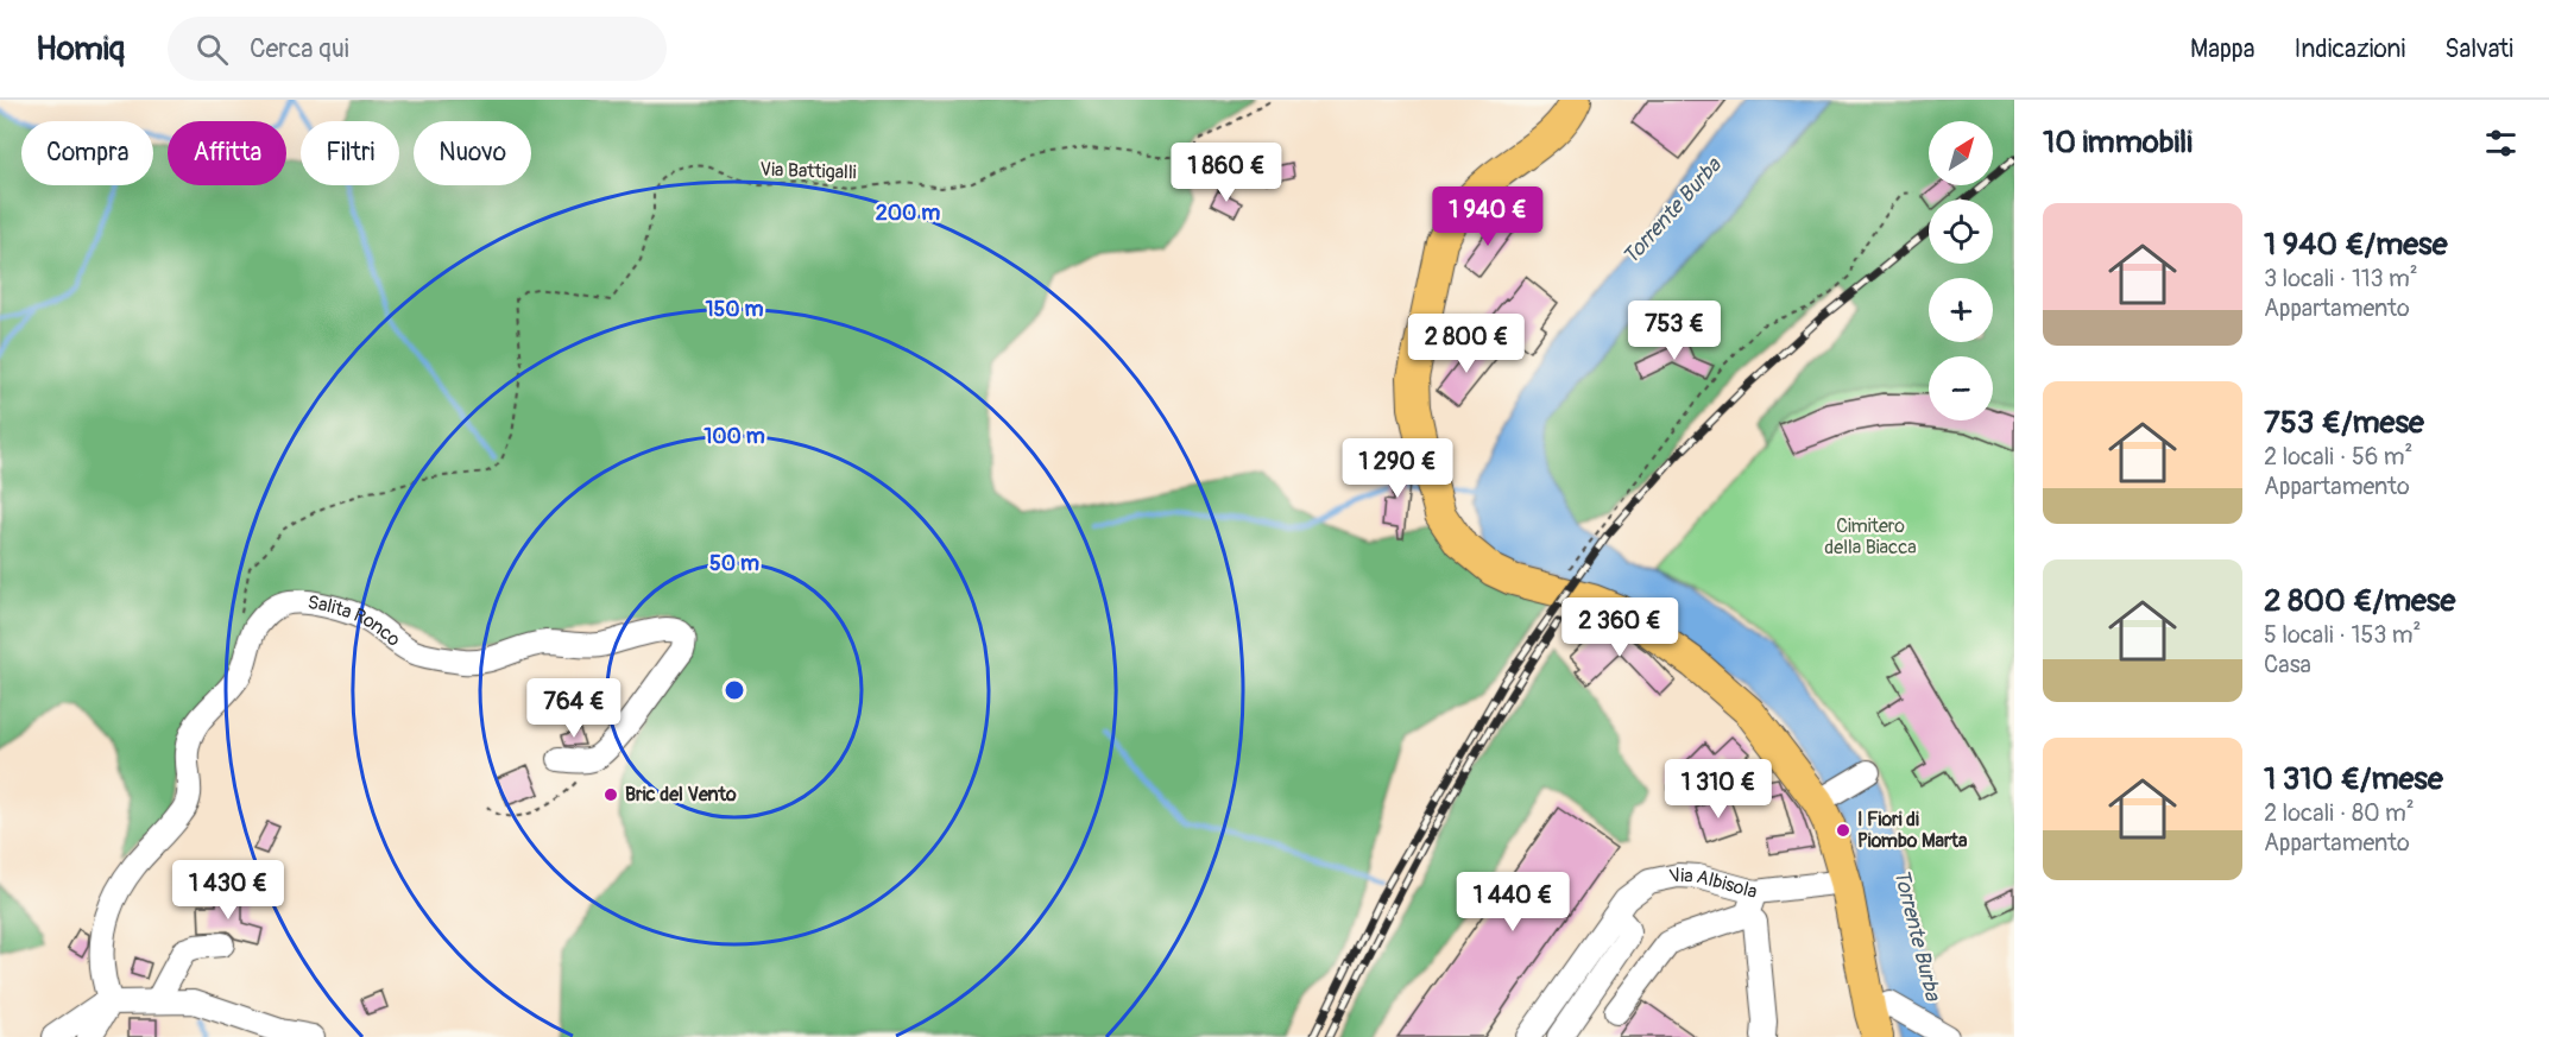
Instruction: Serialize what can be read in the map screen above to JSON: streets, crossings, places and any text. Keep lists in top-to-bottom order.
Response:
{
  "streets": {
    "street": ["Salita Ronco", "Via Albisola"],
    "path": ["Via Battigalli"]
  },
  "water": ["Torrente Burba"],
  "parks": ["Cimitero della Biacca"],
  "places": ["Bric del Vento", "I Fiori di Piombo Marta"],
  "north": "top right",
  "page": {
    "header": "Homiq",
    "search": "Cerca qui",
    "nav": ["Mappa", "Indicazioni", "Salvati"],
    "heading": "10 immobili",
    "map_buttons": ["+", "−"],
    "chip": [
      "Compra",
      "Affitta",
      "Filtri",
      "Nuovo"
    ],
    "price": [
      "1 860 €",
      "1 940 €",
      "753 €",
      "2 800 €",
      "1 290 €",
      "2 360 €",
      "764 €",
      "1 310 €",
      "1 430 €",
      "1 440 €"
    ],
    "list": [
      {
        "name": "1 940 €/mese",
        "note": "3 locali · 113 m² · Appartamento"
      },
      {
        "name": "753 €/mese",
        "note": "2 locali · 56 m² · Appartamento"
      },
      {
        "name": "2 800 €/mese",
        "note": "5 locali · 153 m² · Casa"
      },
      {
        "name": "1 310 €/mese",
        "note": "2 locali · 80 m² · Appartamento"
      }
    ]
  },
  "rings": [
    "200 m",
    "150 m",
    "100 m",
    "50 m"
  ]
}
